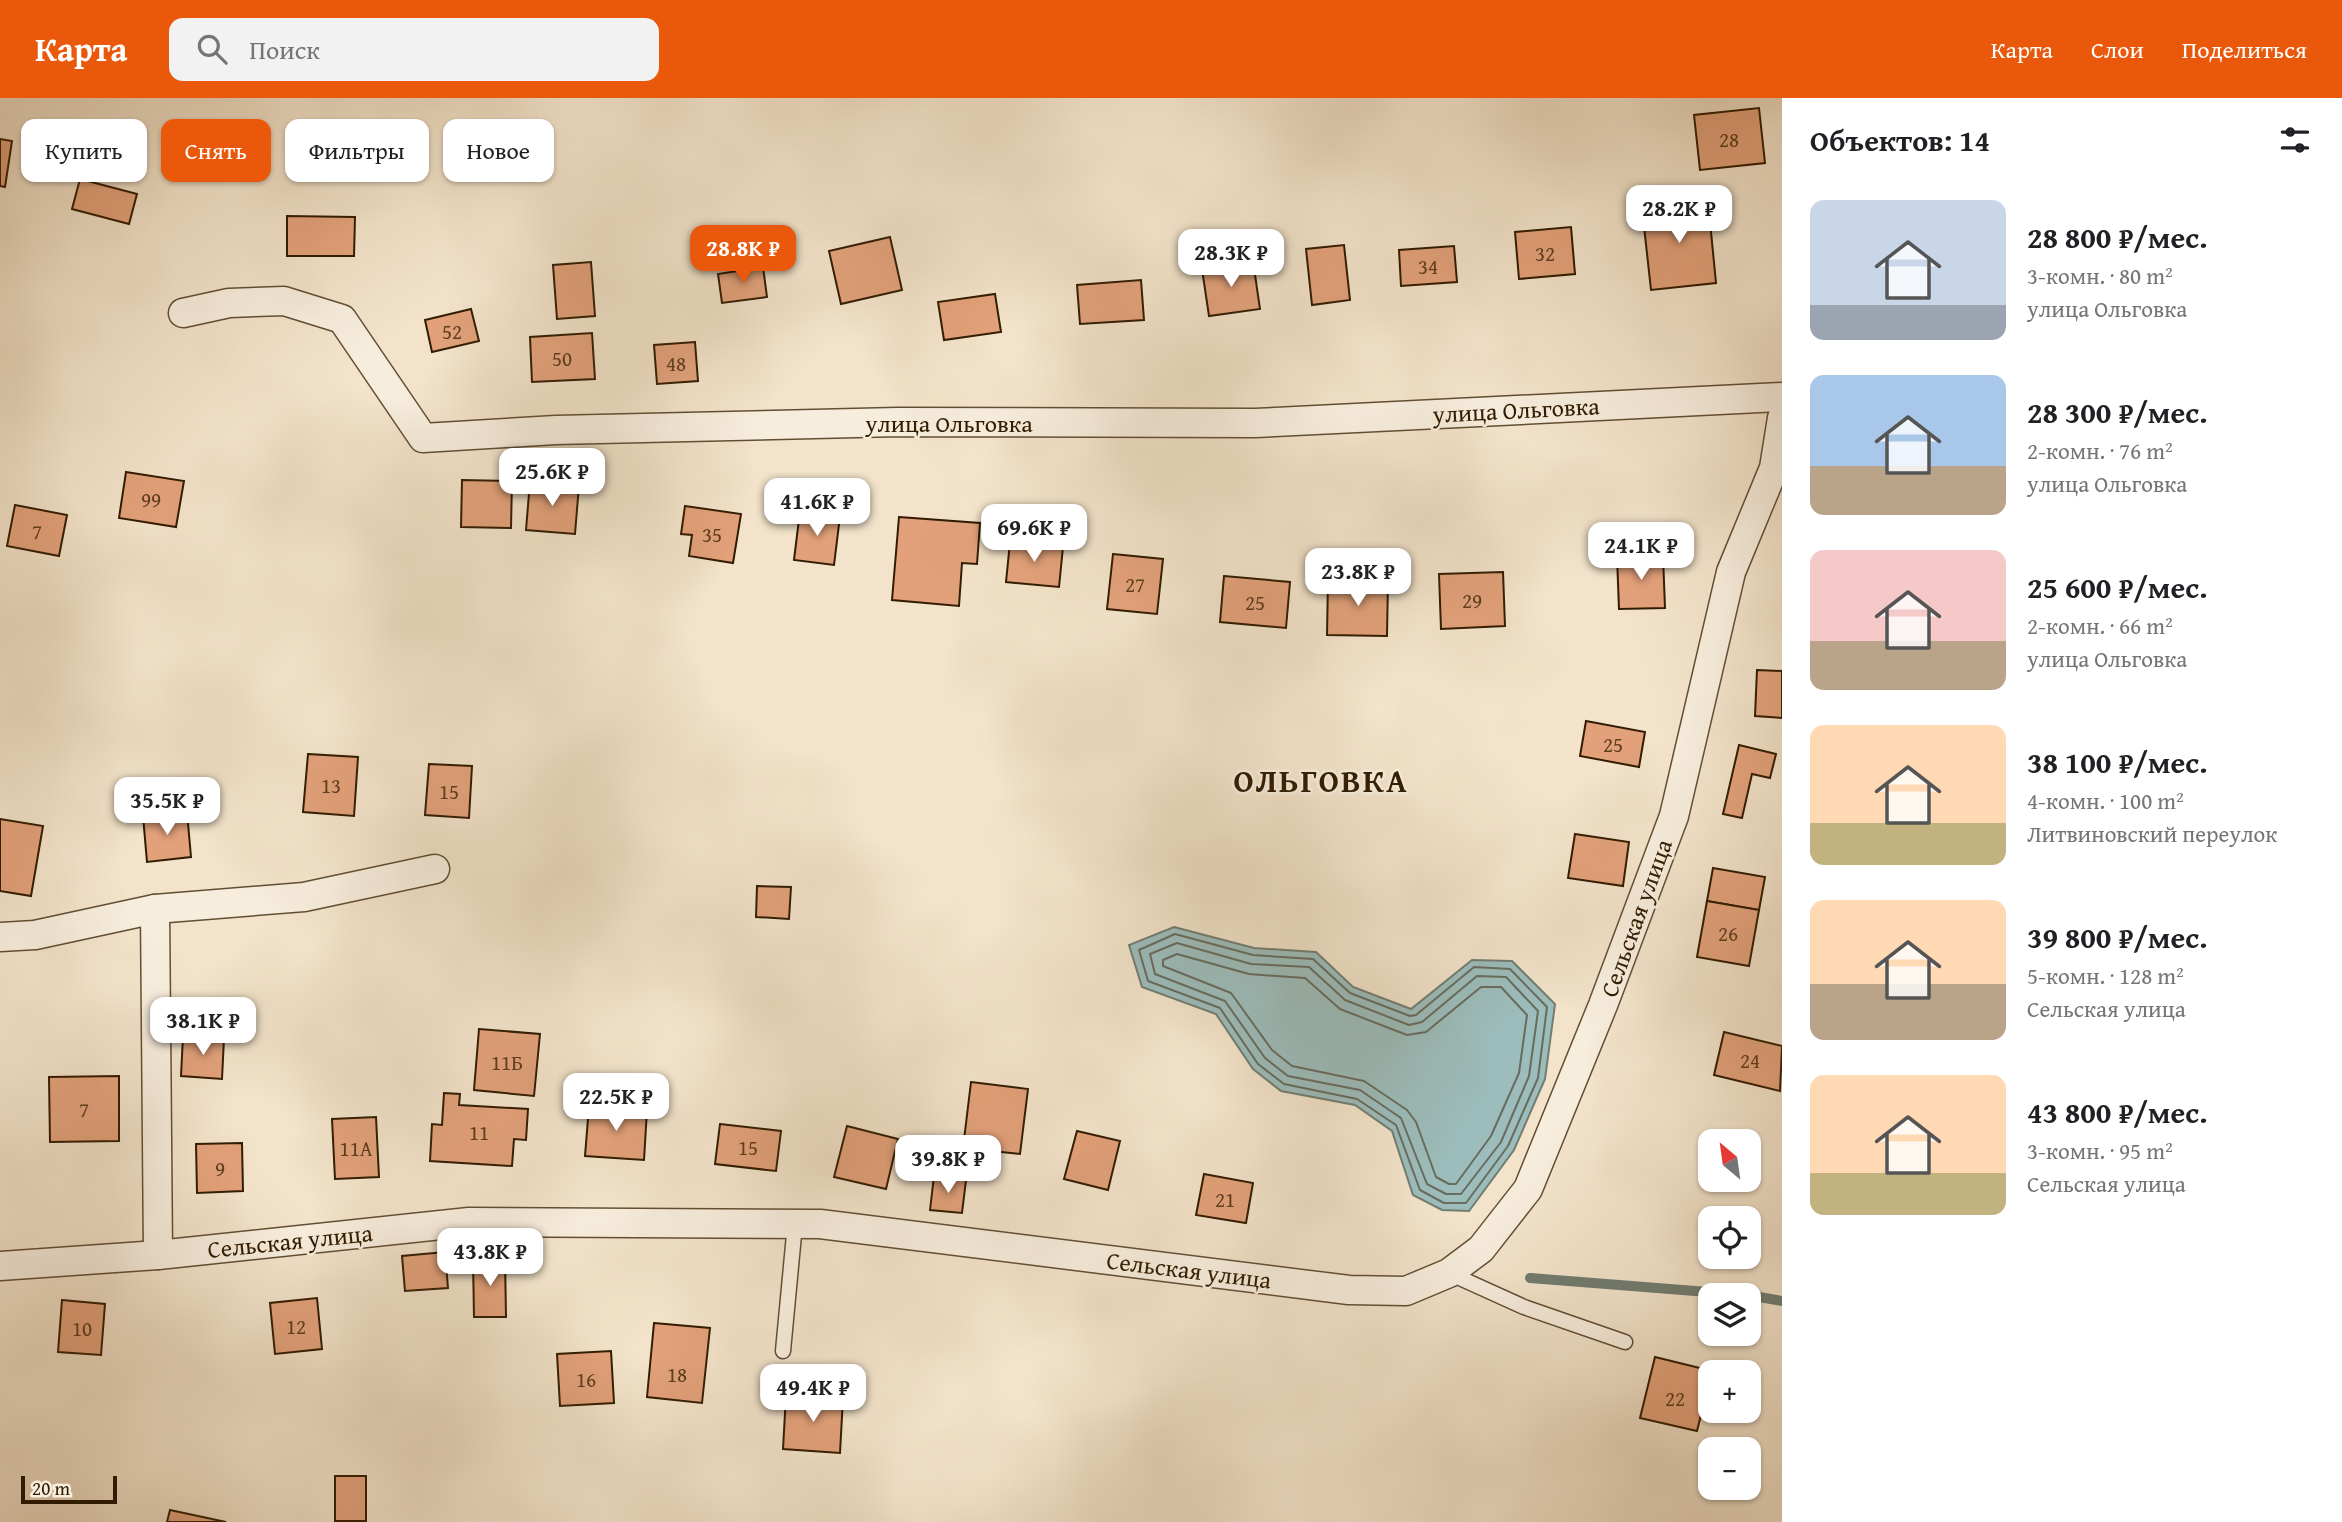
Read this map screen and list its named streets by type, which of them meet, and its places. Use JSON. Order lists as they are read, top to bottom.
{
  "streets": {
    "street": ["улица Ольговка", "Сельская улица"]
  },
  "districts": ["ОЛЬГОВКА"],
  "house_numbers": [
    "28",
    "32",
    "34",
    "52",
    "50",
    "48",
    "99",
    "7",
    "35",
    "27",
    "29",
    "25",
    "25",
    "13",
    "15",
    "26",
    "24",
    "11Б",
    "7",
    "11",
    "15",
    "11А",
    "9",
    "21",
    "12",
    "10",
    "18",
    "16",
    "22"
  ],
  "scale_bar": "20 m",
  "north": "top left",
  "page": {
    "header": "Карта",
    "search": "Поиск",
    "nav": ["Карта", "Слои", "Поделиться"],
    "heading": "Объектов: 14",
    "chip": [
      "Купить",
      "Снять",
      "Фильтры",
      "Новое"
    ],
    "list": [
      {
        "name": "28 800 ₽/мес.",
        "note": "3-комн. · 80 m² · улица Ольговка"
      },
      {
        "name": "28 300 ₽/мес.",
        "note": "2-комн. · 76 m² · улица Ольговка"
      },
      {
        "name": "25 600 ₽/мес.",
        "note": "2-комн. · 66 m² · улица Ольговка"
      },
      {
        "name": "38 100 ₽/мес.",
        "note": "4-комн. · 100 m² · Литвиновский переулок"
      },
      {
        "name": "39 800 ₽/мес.",
        "note": "5-комн. · 128 m² · Сельская улица"
      },
      {
        "name": "43 800 ₽/мес.",
        "note": "3-комн. · 95 m² · Сельская улица"
      }
    ],
    "price": [
      "28.2K ₽",
      "28.8K ₽",
      "28.3K ₽",
      "25.6K ₽",
      "41.6K ₽",
      "69.6K ₽",
      "24.1K ₽",
      "23.8K ₽",
      "35.5K ₽",
      "38.1K ₽",
      "22.5K ₽",
      "39.8K ₽",
      "43.8K ₽",
      "49.4K ₽"
    ],
    "map_buttons": ["+", "−"],
    "scale": "20 m"
  }
}
